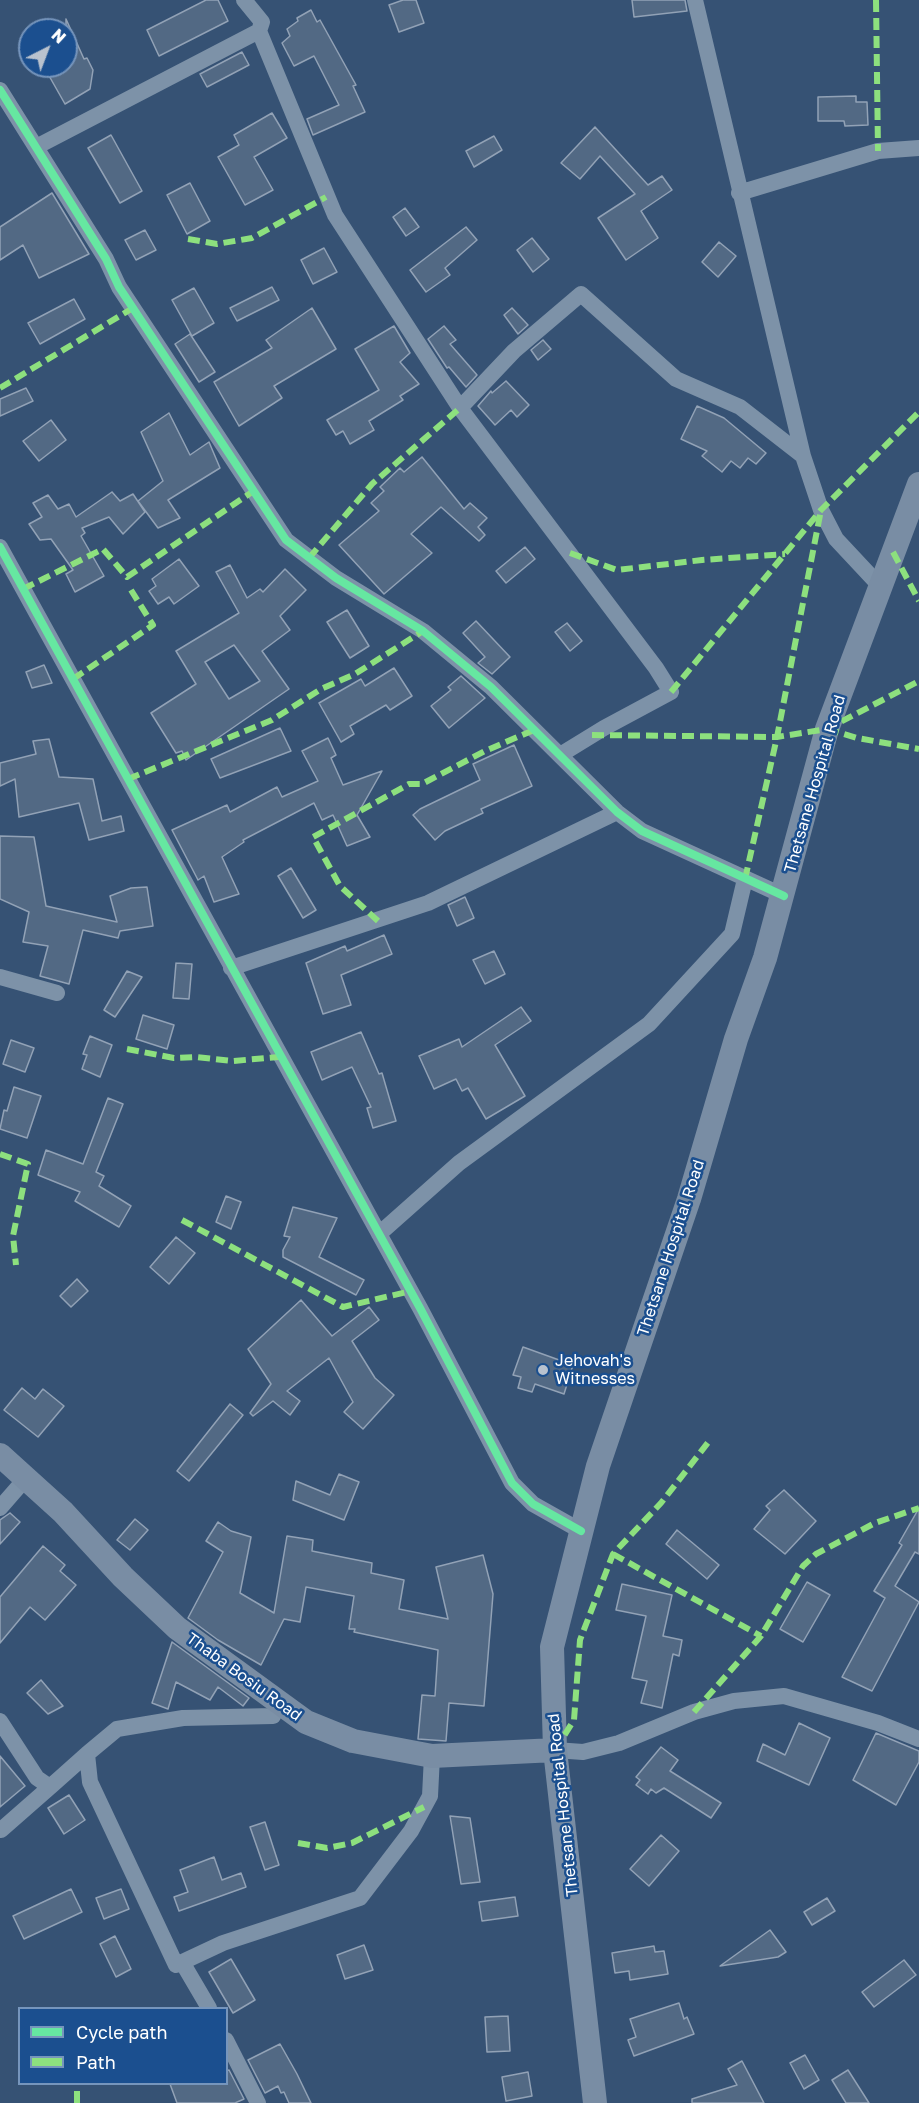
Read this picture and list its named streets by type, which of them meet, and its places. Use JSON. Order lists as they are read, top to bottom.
{
  "streets": {
    "main road": ["Thetsane Hospital Road", "Thaba Bosiu Road"]
  },
  "crossings": [
    ["Thetsane Hospital Road", "Thaba Bosiu Road"]
  ],
  "places": ["Jehovah's Witnesses"],
  "legend": ["Cycle path", "Path"],
  "north": "top right"
}
